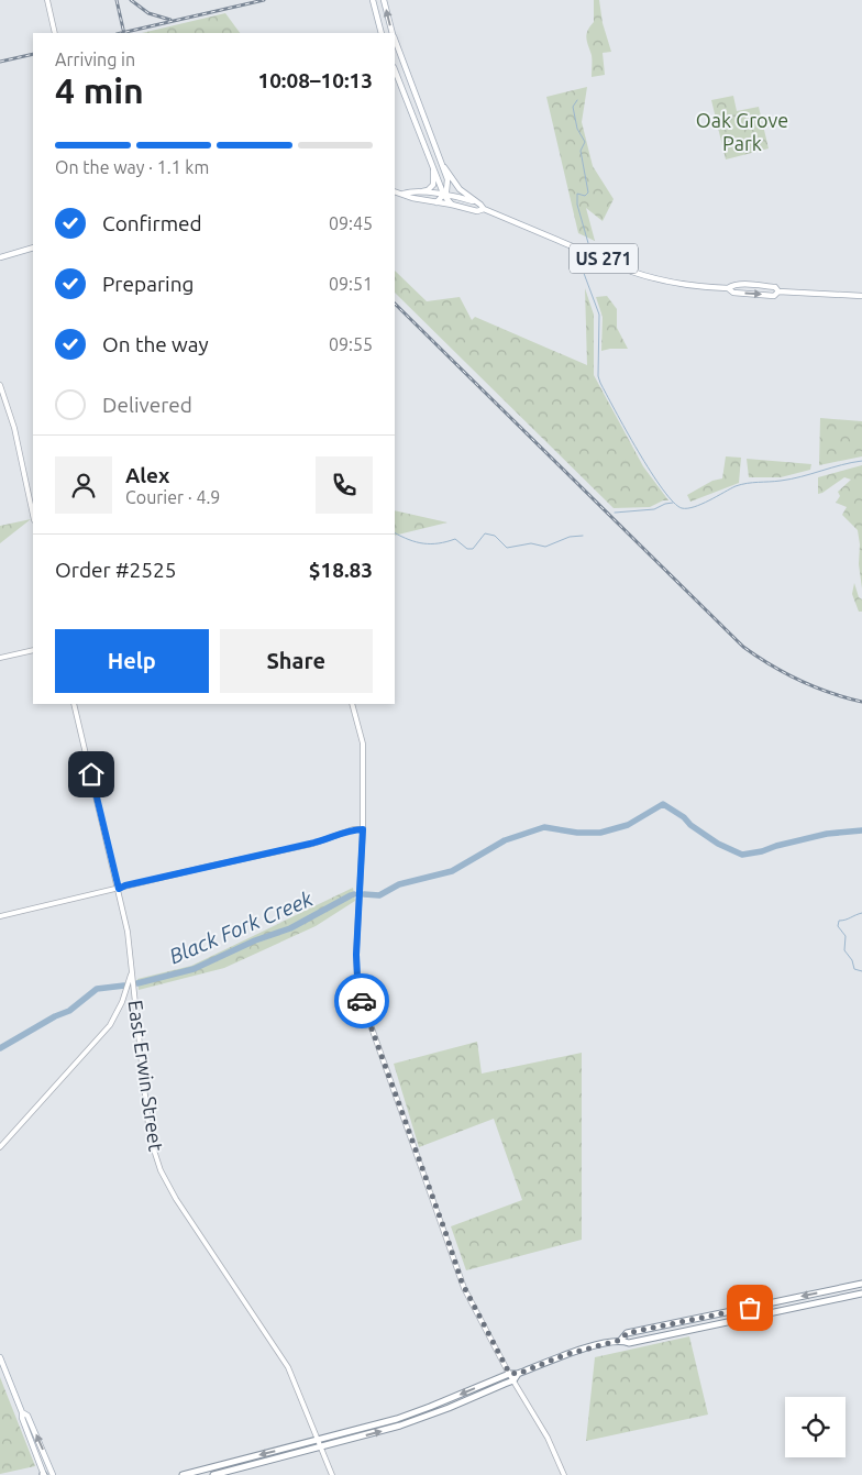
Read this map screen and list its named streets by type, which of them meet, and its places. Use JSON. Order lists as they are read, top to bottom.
{
  "streets": {
    "main road": ["US 271"],
    "street": ["East Erwin Street"]
  },
  "water": ["Black Fork Creek"],
  "parks": ["Oak Grove Park"],
  "page": {
    "heading": ["4 min", "Arriving in", "10:08–10:13"],
    "panel": [
      "Alex",
      "Courier · 4.9",
      "Order #2525",
      "$18.83"
    ],
    "bar": "On the way · 1.1 km",
    "list": [
      ["Confirmed", "09:45"],
      ["Preparing", "09:51"],
      ["On the way", "09:55"],
      "Delivered"
    ],
    "buttons": ["Help", "Share"]
  }
}
